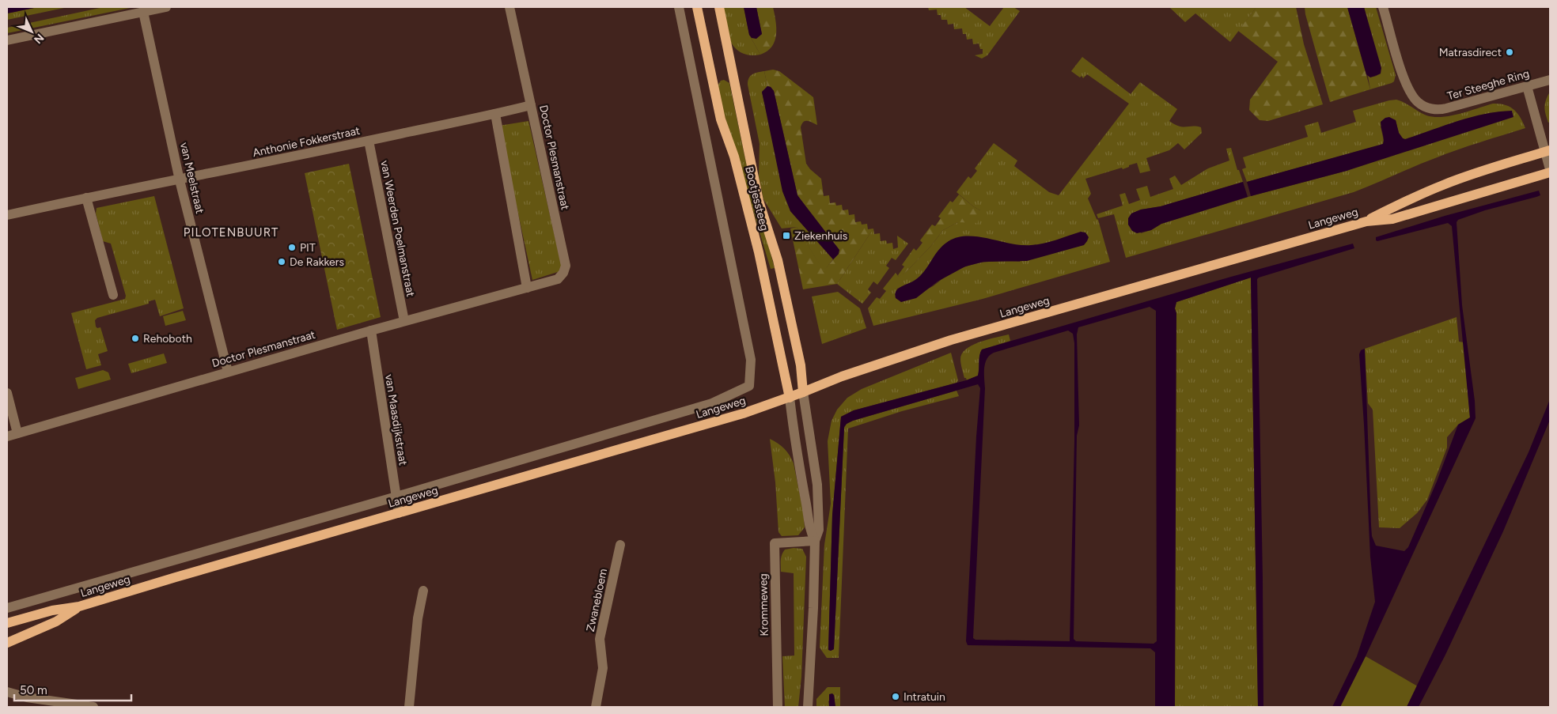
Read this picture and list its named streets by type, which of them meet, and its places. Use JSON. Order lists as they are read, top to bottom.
{
  "streets": {
    "main road": ["Bootjessteeg", "Langeweg"],
    "street": [
      "Ter Steeghe Ring",
      "Anthonie Fokkerstraat",
      "Doctor Plesmanstraat",
      "van Meelstraat",
      "van Weerden Poelmanstraat",
      "van Maasdijkstraat",
      "Zwanebloem",
      "Krommeweg"
    ]
  },
  "crossings": [
    ["Anthonie Fokkerstraat", "Doctor Plesmanstraat"],
    ["Anthonie Fokkerstraat", "van Meelstraat"],
    ["Anthonie Fokkerstraat", "van Weerden Poelmanstraat"],
    ["Doctor Plesmanstraat", "van Meelstraat"],
    ["Doctor Plesmanstraat", "van Weerden Poelmanstraat"],
    ["Doctor Plesmanstraat", "van Maasdijkstraat"],
    ["Bootjessteeg", "Langeweg"],
    ["Langeweg", "van Maasdijkstraat"]
  ],
  "districts": ["PILOTENBUURT"],
  "places": {
    "other": [
      "Matrasdirect",
      "PIT",
      "De Rakkers",
      "Rehoboth",
      "Intratuin"
    ],
    "transit": ["Ziekenhuis"]
  },
  "scale_bar": "50 m",
  "north": "bottom right"
}
